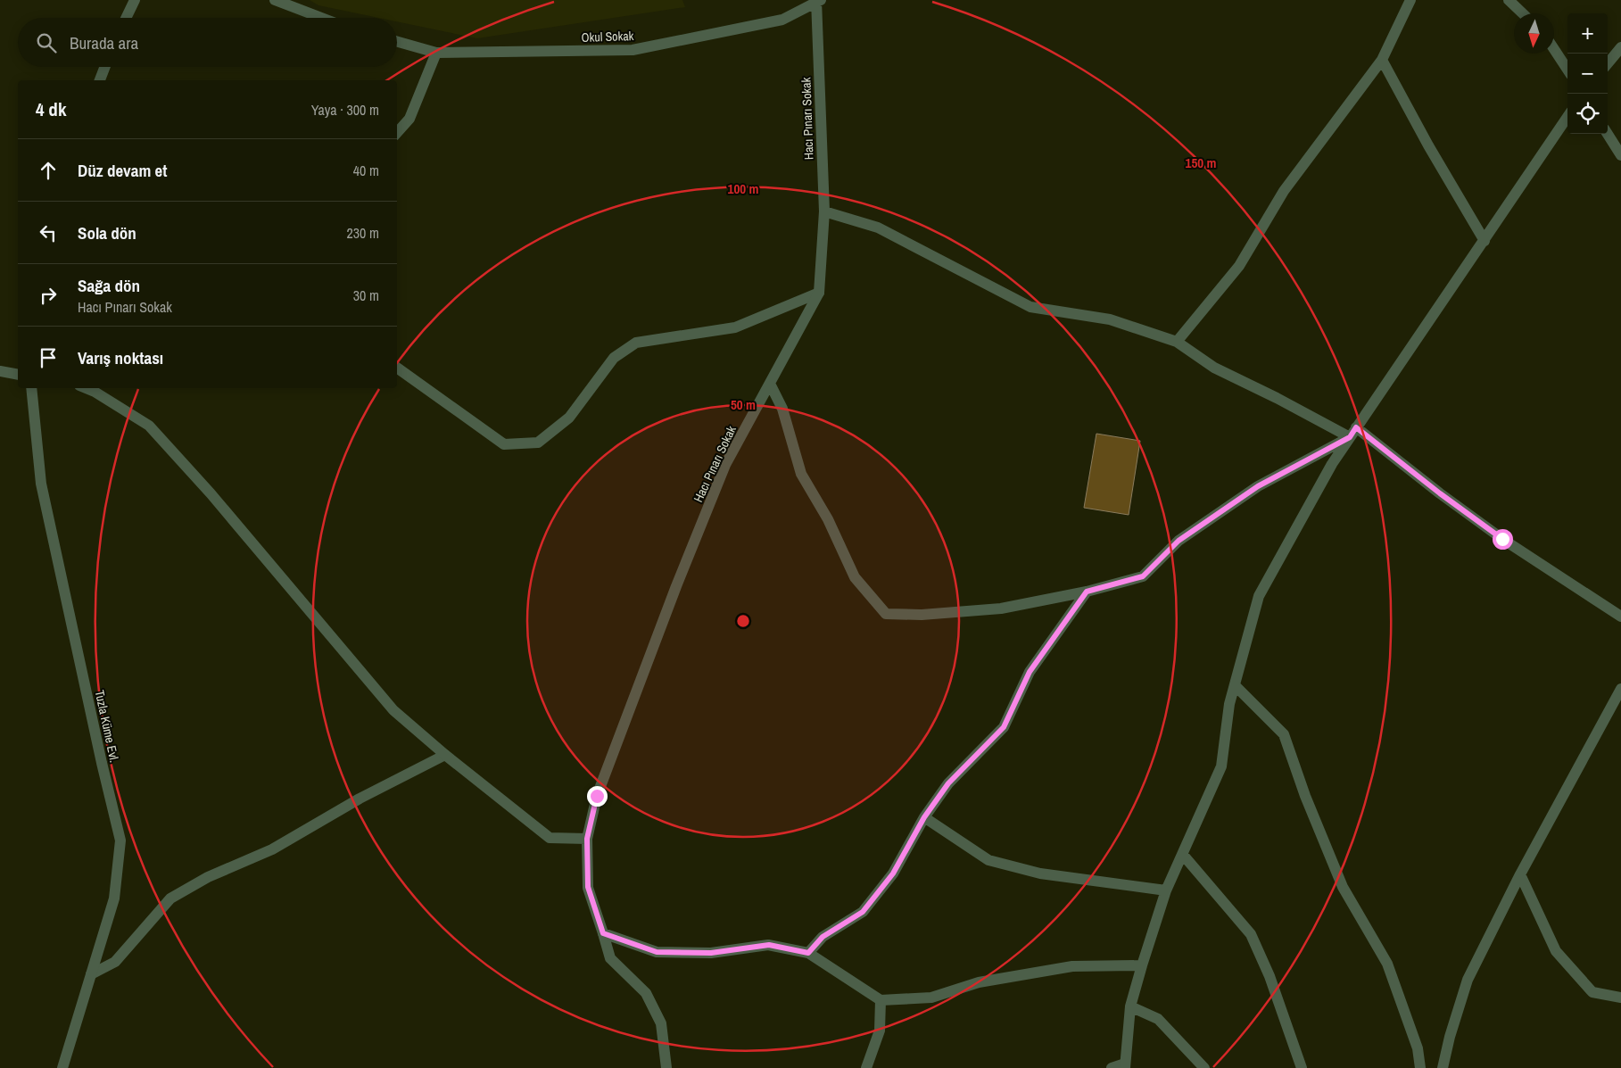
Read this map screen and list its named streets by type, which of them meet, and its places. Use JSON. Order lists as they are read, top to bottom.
{
  "streets": {
    "street": ["Okul Sokak", "Hacı Pınarı Sokak", "Tuzla Küme Evl."]
  },
  "crossings": [
    ["Okul Sokak", "Hacı Pınarı Sokak"]
  ],
  "north": "bottom",
  "page": {
    "map_buttons": ["+", "−"],
    "search": "Burada ara",
    "heading": ["4 dk", "Yaya · 300 m"],
    "list": [
      ["Düz devam et", "40 m"],
      ["Sola dön", "230 m"],
      ["Sağa dön", "Hacı Pınarı Sokak", "30 m"],
      "Varış noktası"
    ]
  },
  "rings": ["150 m", "100 m", "50 m"]
}
